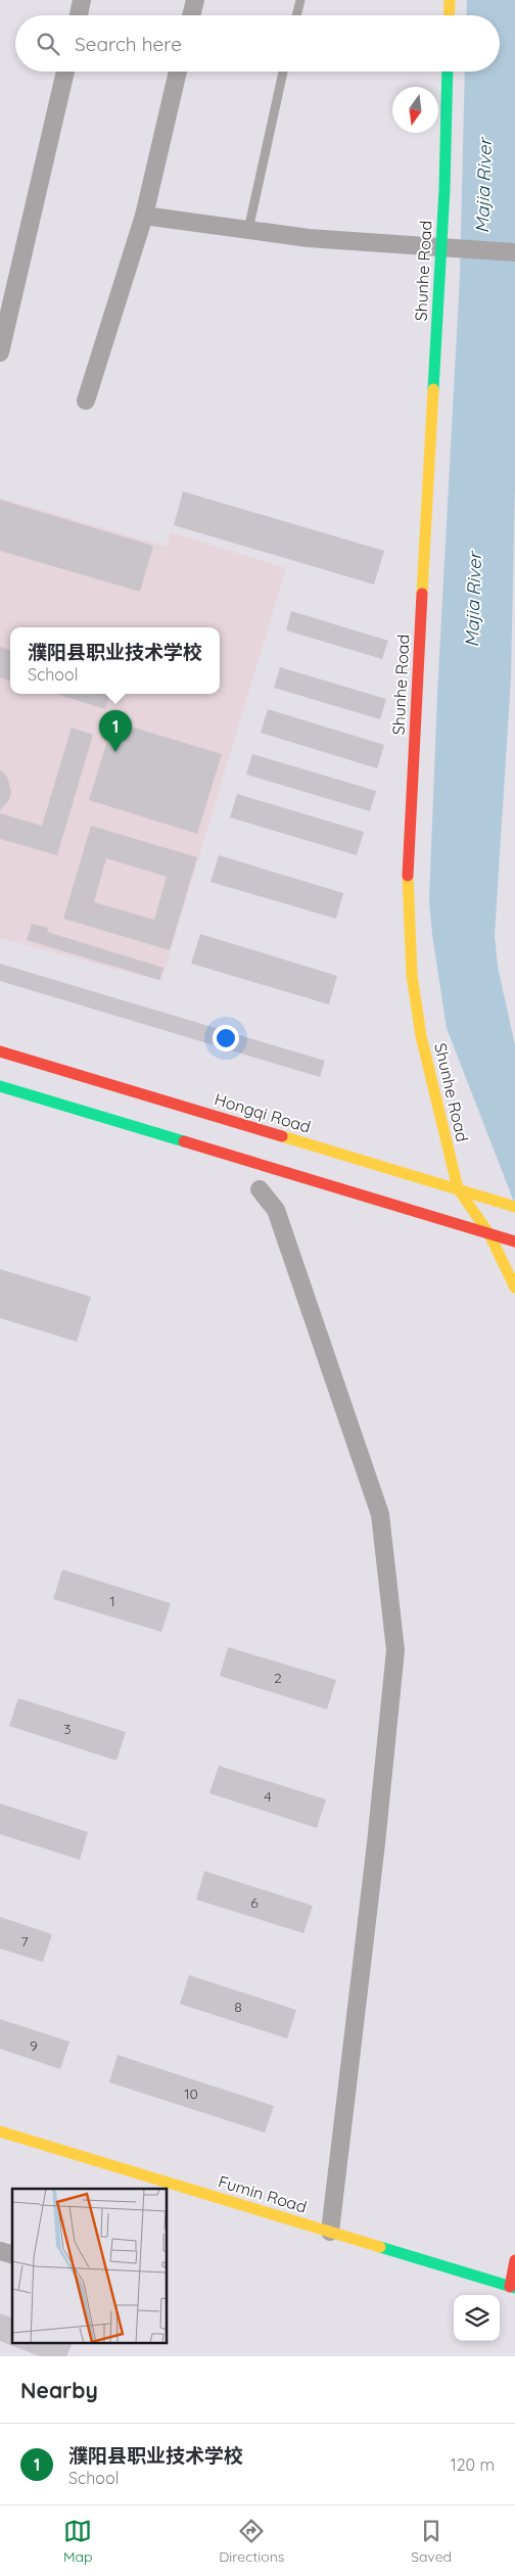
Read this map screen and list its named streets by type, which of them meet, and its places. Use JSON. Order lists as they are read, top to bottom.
{
  "streets": {
    "street": ["Shunhe Road", "Hongqi Road", "Fumin Road"]
  },
  "crossings": [
    ["Shunhe Road", "Hongqi Road"]
  ],
  "water": ["Majia River"],
  "house_numbers": [
    "1",
    "2",
    "3",
    "4",
    "6",
    "7",
    "8",
    "9",
    "10"
  ],
  "north": "bottom",
  "page": {
    "search": "Search here",
    "popup": ["濮阳县职业技术学校", "School"],
    "pins": "1",
    "heading": "Nearby",
    "list": [
      {
        "mark": "1",
        "name": "濮阳县职业技术学校",
        "note": "School",
        "value": "120 m"
      }
    ],
    "nav": ["Map", "Directions", "Saved"]
  }
}
